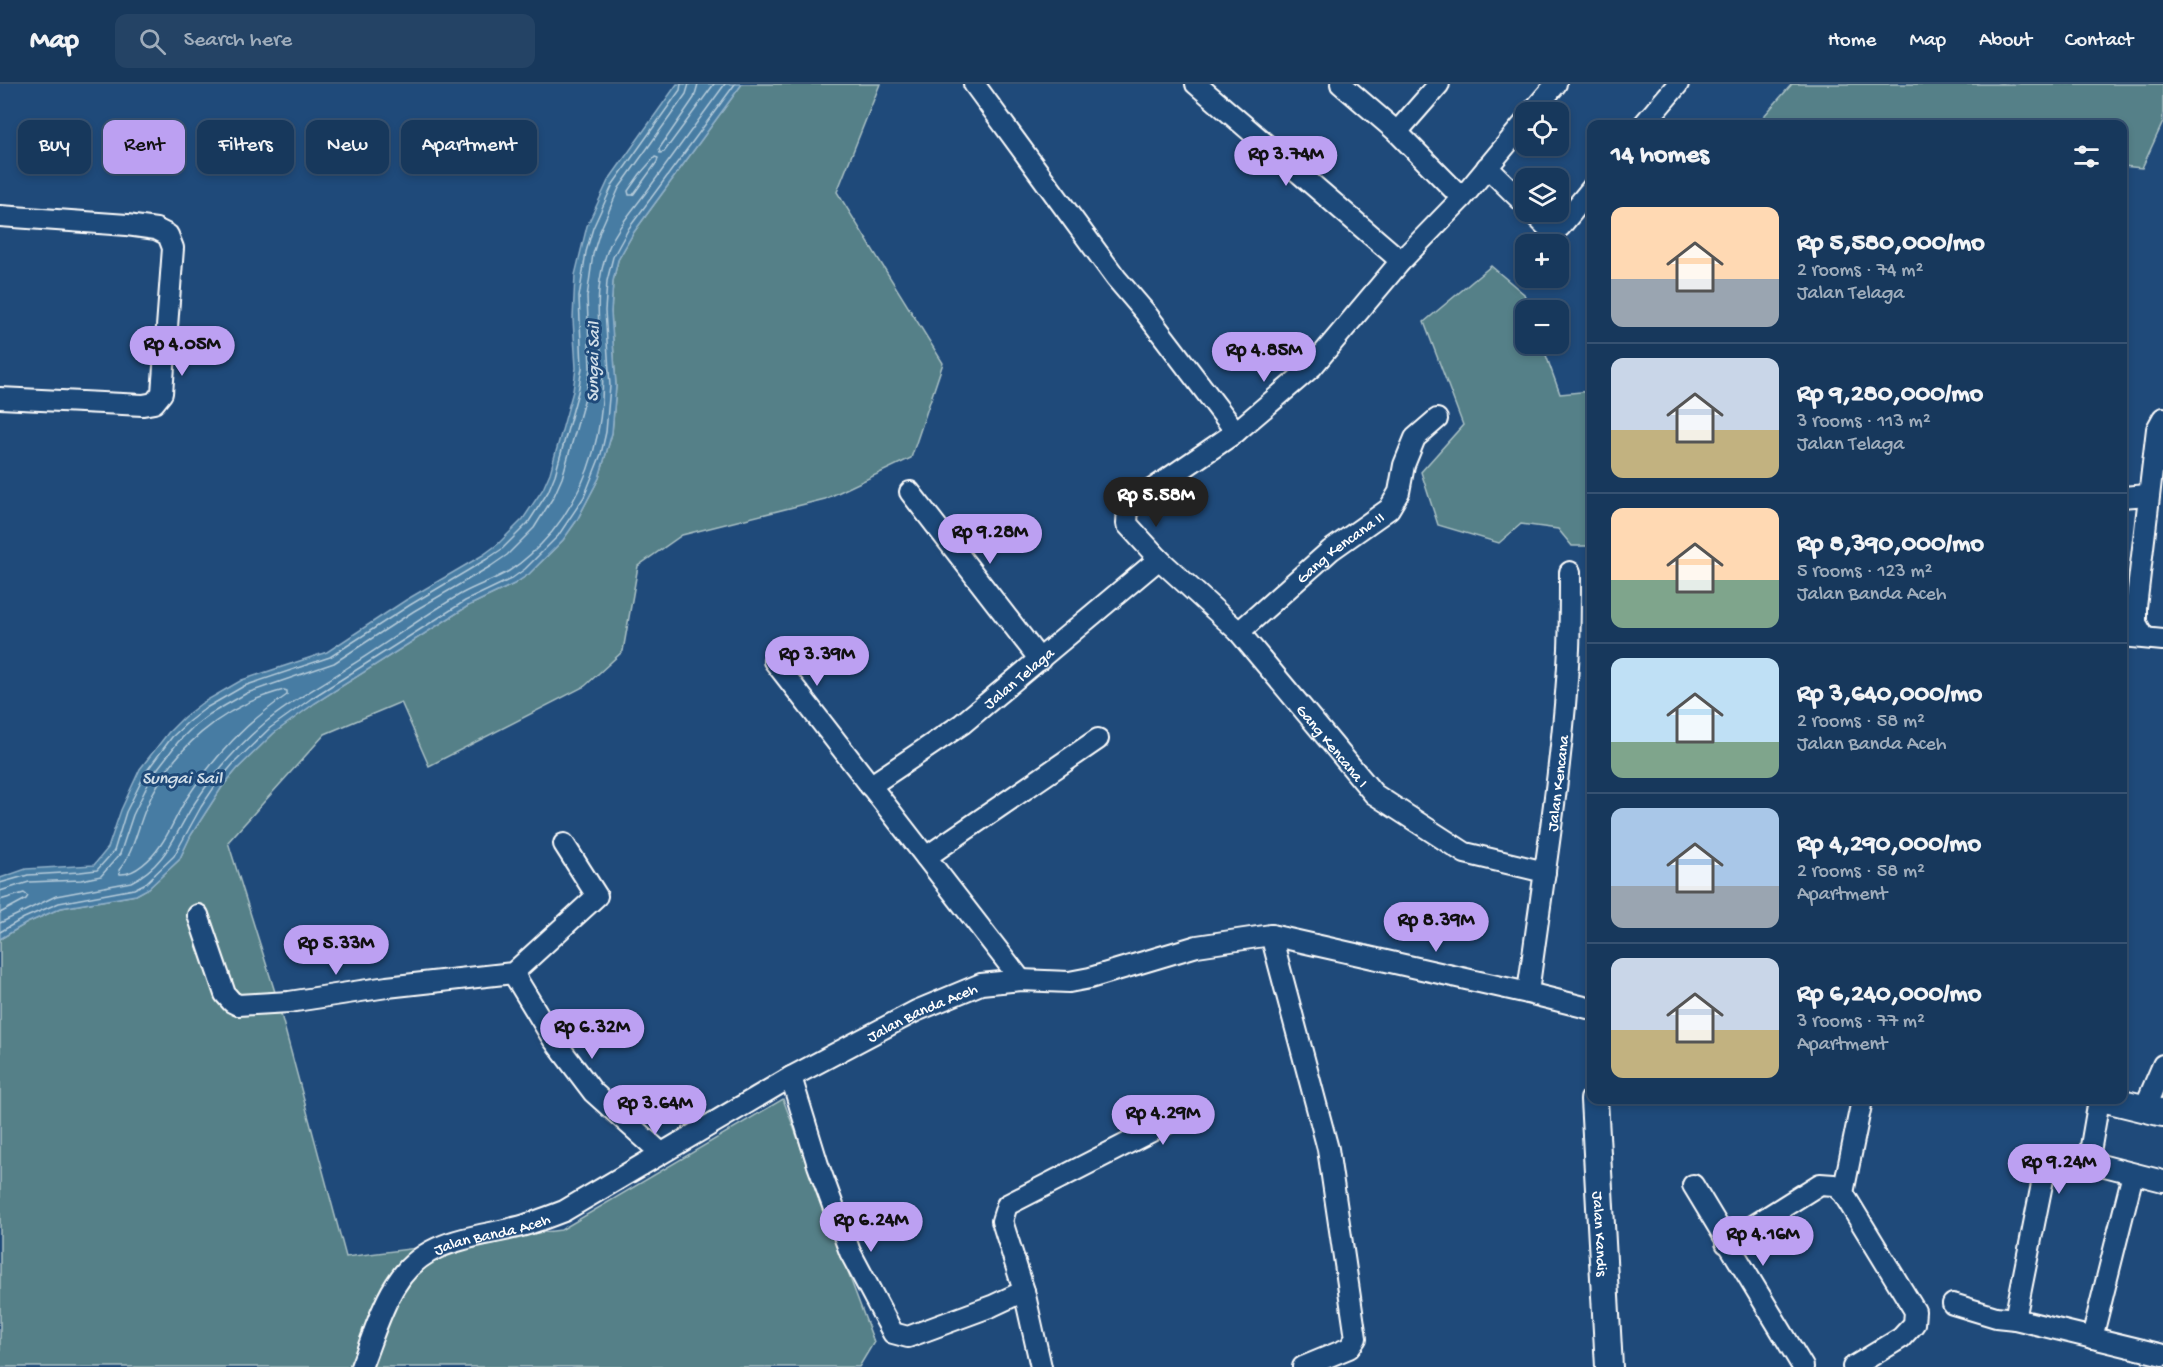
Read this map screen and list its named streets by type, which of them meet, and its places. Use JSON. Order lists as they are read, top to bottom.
{
  "streets": {
    "street": [
      "Gang Kencana II",
      "Jalan Telaga",
      "Gang Kencana I",
      "Jalan Kencana",
      "Jalan Banda Aceh",
      "Jalan Kandis"
    ]
  },
  "crossings": [
    ["Gang Kencana II", "Gang Kencana I"],
    ["Jalan Telaga", "Gang Kencana I"],
    ["Gang Kencana I", "Jalan Kencana"],
    ["Jalan Kencana", "Jalan Banda Aceh"]
  ],
  "water": ["Sungai Sail"],
  "page": {
    "header": "Map",
    "search": "Search here",
    "nav": [
      "Home",
      "Map",
      "About",
      "Contact"
    ],
    "map_buttons": ["+", "−"],
    "chip": [
      "Buy",
      "Rent",
      "Filters",
      "New",
      "Apartment"
    ],
    "heading": "14 homes",
    "price": [
      "Rp 3.74M",
      "Rp 4.05M",
      "Rp 4.85M",
      "Rp 5.58M",
      "Rp 9.28M",
      "Rp 3.39M",
      "Rp 8.39M",
      "Rp 5.33M",
      "Rp 6.32M",
      "Rp 3.64M",
      "Rp 4.29M",
      "Rp 9.24M",
      "Rp 6.24M",
      "Rp 4.16M"
    ],
    "list": [
      {
        "name": "Rp 5,580,000/mo",
        "note": "2 rooms · 74 m² · Jalan Telaga"
      },
      {
        "name": "Rp 9,280,000/mo",
        "note": "3 rooms · 113 m² · Jalan Telaga"
      },
      {
        "name": "Rp 8,390,000/mo",
        "note": "5 rooms · 123 m² · Jalan Banda Aceh"
      },
      {
        "name": "Rp 3,640,000/mo",
        "note": "2 rooms · 58 m² · Jalan Banda Aceh"
      },
      {
        "name": "Rp 4,290,000/mo",
        "note": "2 rooms · 58 m² · Apartment"
      },
      {
        "name": "Rp 6,240,000/mo",
        "note": "3 rooms · 77 m² · Apartment"
      }
    ]
  }
}
